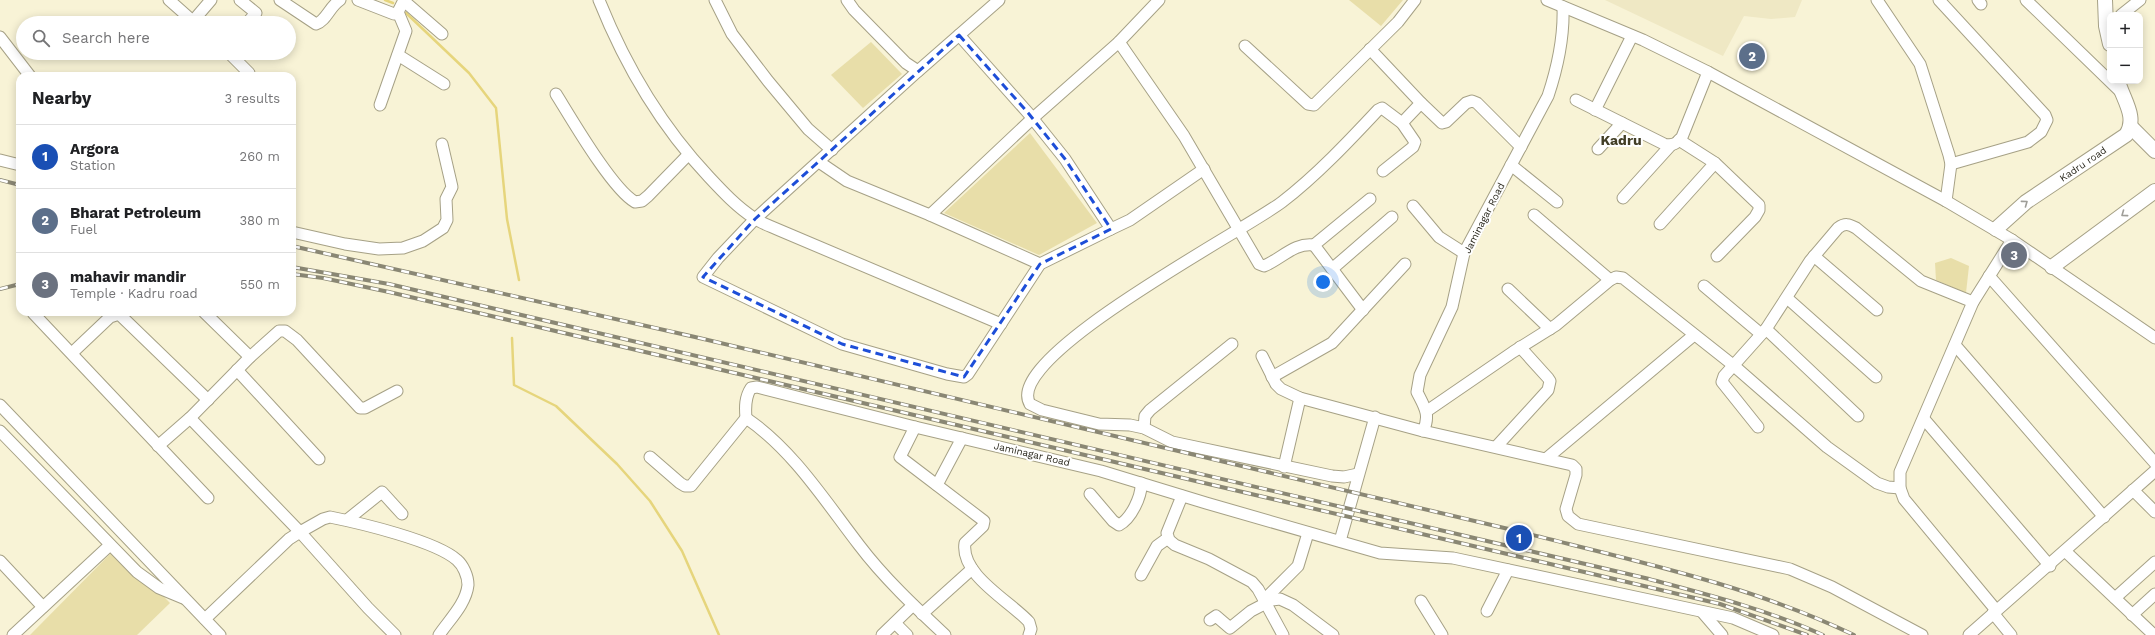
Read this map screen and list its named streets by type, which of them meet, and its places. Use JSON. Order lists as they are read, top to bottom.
{
  "streets": {
    "main road": ["Kadru road"],
    "street": ["Jaminagar Road"]
  },
  "districts": ["Kadru"],
  "page": {
    "map_buttons": ["+", "−"],
    "search": "Search here",
    "pins": ["2", "3", "1"],
    "heading": ["Nearby", "3 results"],
    "list": [
      {
        "mark": "1",
        "name": "Argora",
        "note": "Station",
        "value": "260 m"
      },
      {
        "mark": "2",
        "name": "Bharat Petroleum",
        "note": "Fuel",
        "value": "380 m"
      },
      {
        "mark": "3",
        "name": "mahavir mandir",
        "note": "Temple · Kadru road",
        "value": "550 m"
      }
    ]
  }
}
